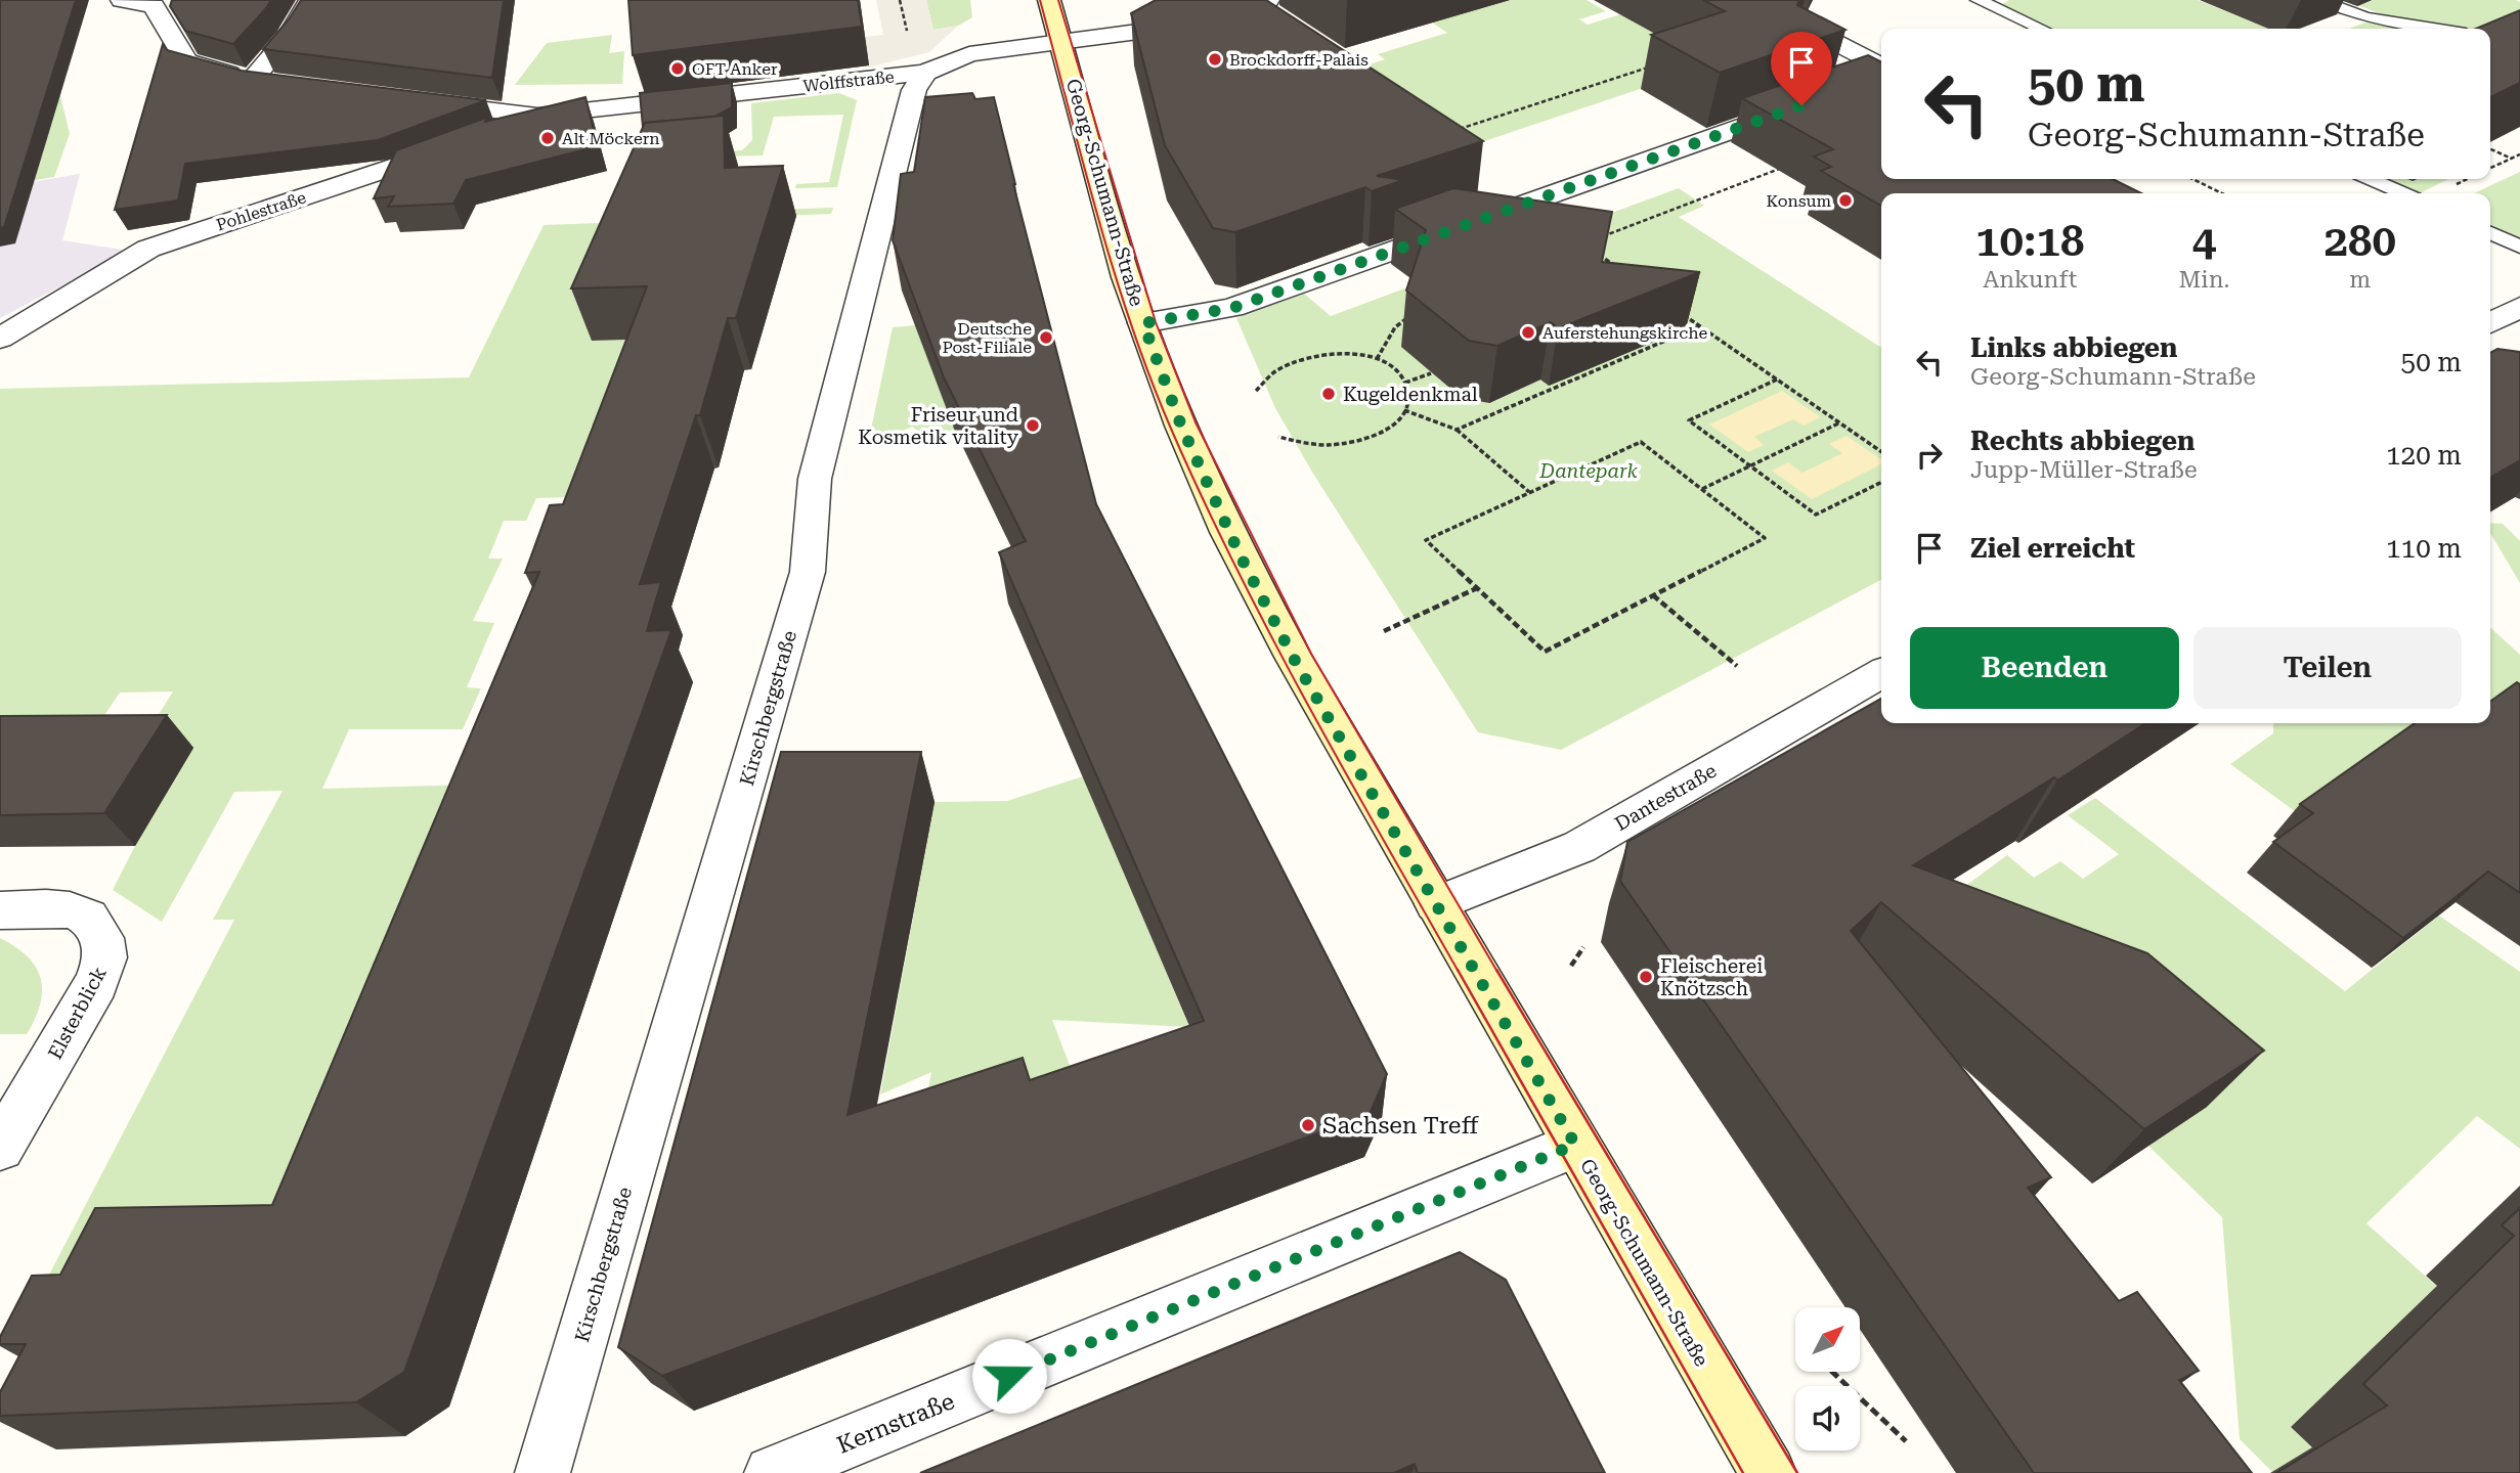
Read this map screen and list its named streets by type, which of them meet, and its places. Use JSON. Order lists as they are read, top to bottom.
{
  "streets": {
    "main road": ["Georg-Schumann-Straße"],
    "street": [
      "Wolffstraße",
      "Pohlestraße",
      "Kirschbergstraße",
      "Dantestraße",
      "Elsterblick",
      "Kernstraße"
    ]
  },
  "crossings": [
    ["Wolffstraße", "Kirschbergstraße"],
    ["Georg-Schumann-Straße", "Dantestraße"],
    ["Georg-Schumann-Straße", "Kernstraße"]
  ],
  "parks": ["Dantepark"],
  "places": [
    "Brockdorff-Palais",
    "OFT Anker",
    "Alt Möckern",
    "Konsum",
    "Auferstehungskirche",
    "Deutsche Post-Filiale",
    "Kugeldenkmal",
    "Friseur und Kosmetik vitality",
    "Fleischerei Knötzsch",
    "Sachsen Treff"
  ],
  "north": "top right",
  "page": {
    "turn": ["50 m", "Georg-Schumann-Straße"],
    "eta": [
      "10:18",
      "Ankunft",
      "4",
      "Min.",
      "280",
      "m"
    ],
    "list": [
      {
        "name": "Links abbiegen",
        "note": "Georg-Schumann-Straße",
        "value": "50 m"
      },
      {
        "name": "Rechts abbiegen",
        "note": "Jupp-Müller-Straße",
        "value": "120 m"
      },
      {
        "name": "Ziel erreicht",
        "value": "110 m"
      }
    ],
    "buttons": ["Beenden", "Teilen"]
  }
}
